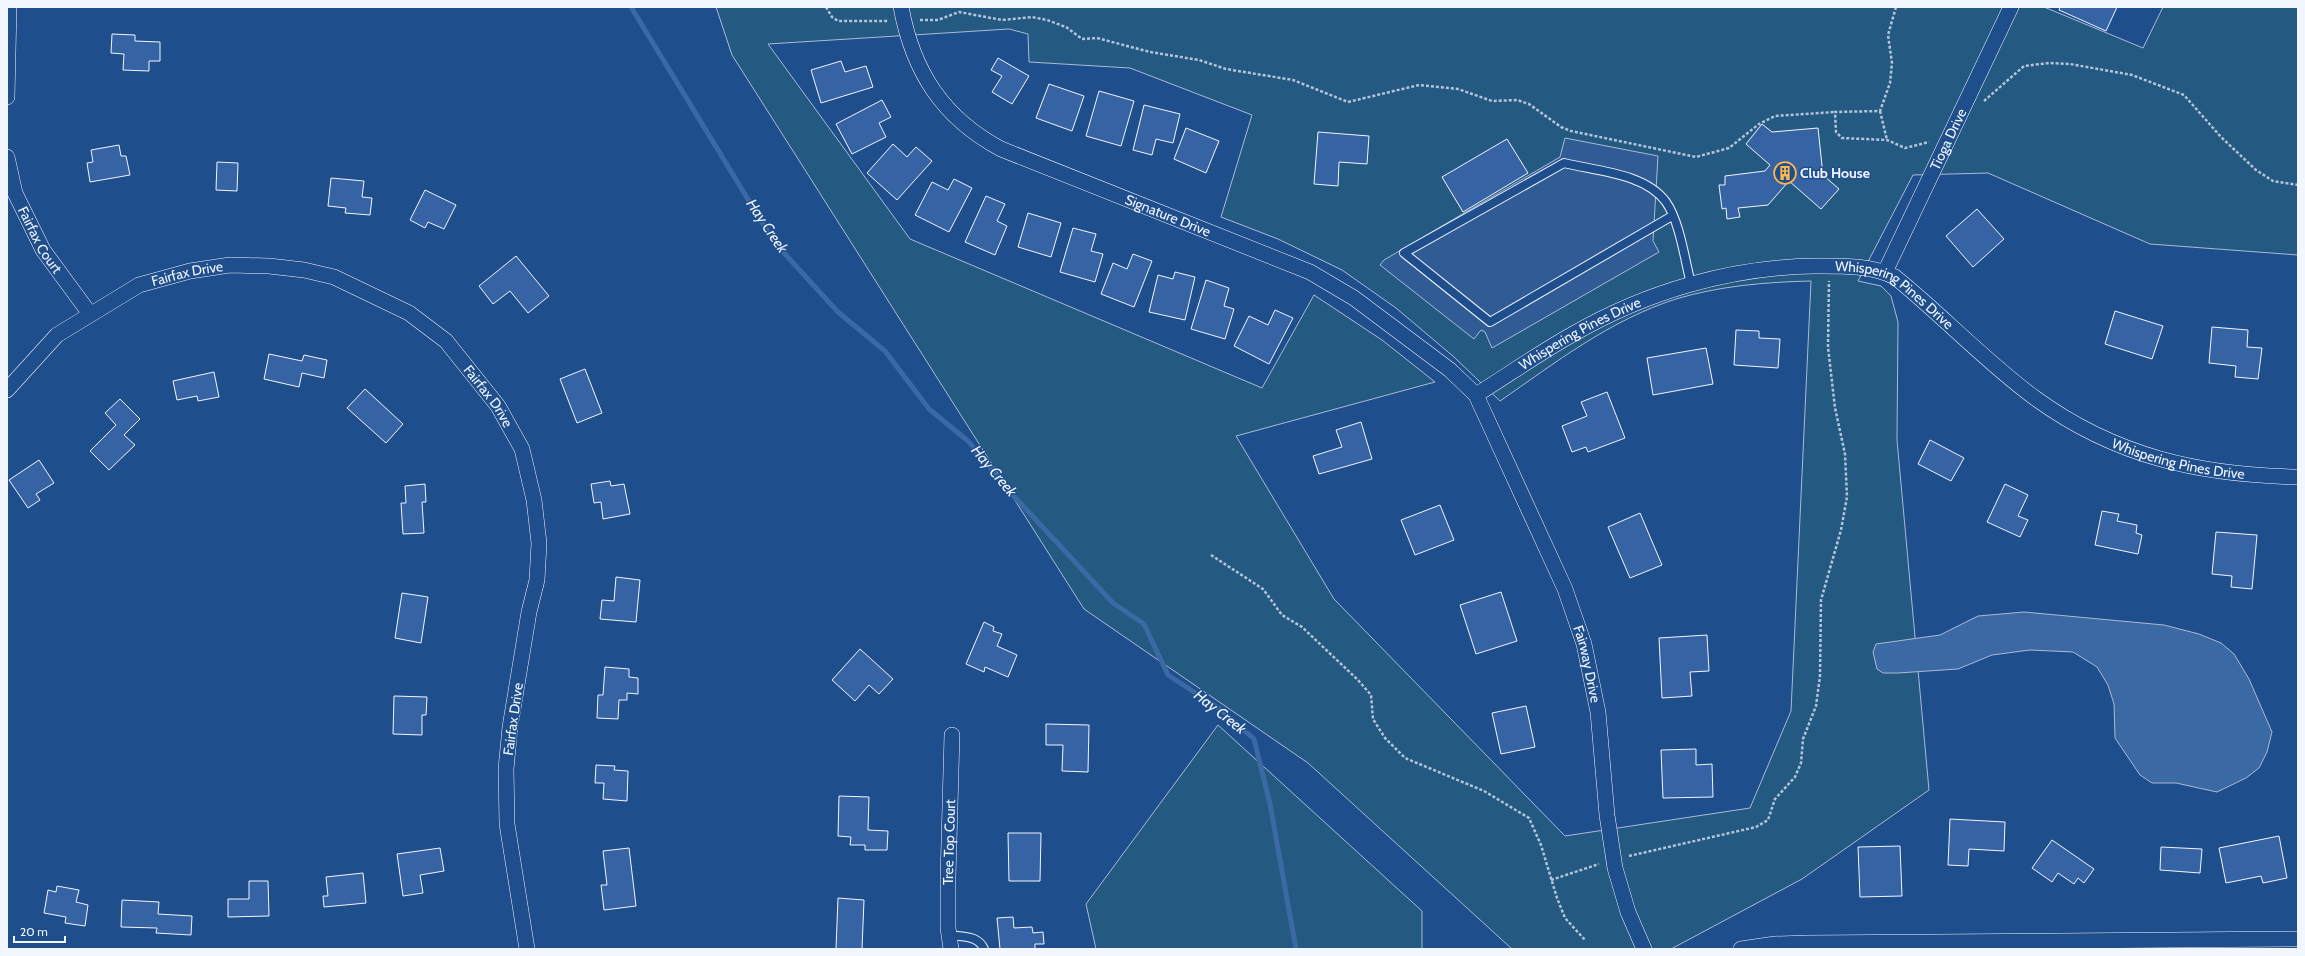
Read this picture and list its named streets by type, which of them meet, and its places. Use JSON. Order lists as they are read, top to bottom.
{
  "streets": {
    "street": [
      "Tioga Drive",
      "Signature Drive",
      "Fairfax Court",
      "Fairfax Drive",
      "Whispering Pines Drive",
      "Fairway Drive",
      "Tree Top Court"
    ]
  },
  "crossings": [
    ["Tioga Drive", "Whispering Pines Drive"],
    ["Signature Drive", "Whispering Pines Drive"],
    ["Signature Drive", "Fairway Drive"],
    ["Fairfax Court", "Fairfax Drive"],
    ["Whispering Pines Drive", "Fairway Drive"]
  ],
  "water": ["Hay Creek"],
  "places": {
    "building": ["Club House"]
  },
  "scale_bar": "20 m"
}
